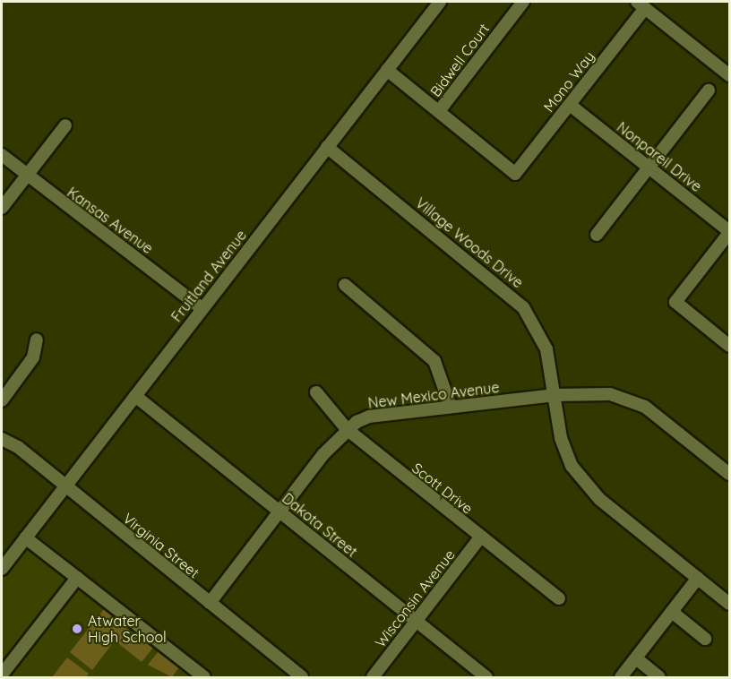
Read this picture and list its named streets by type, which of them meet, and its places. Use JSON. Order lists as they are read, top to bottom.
{
  "streets": {
    "street": [
      "Bidwell Court",
      "Mono Way",
      "Nonpareil Drive",
      "Kansas Avenue",
      "Village Woods Drive",
      "Fruitland Avenue",
      "New Mexico Avenue",
      "Scott Drive",
      "Dakota Street",
      "Virginia Street",
      "Wisconsin Avenue"
    ]
  },
  "crossings": [
    ["Bidwell Court", "Mono Way"],
    ["Mono Way", "Nonpareil Drive"],
    ["Kansas Avenue", "Fruitland Avenue"],
    ["Village Woods Drive", "Fruitland Avenue"],
    ["Village Woods Drive", "New Mexico Avenue"],
    ["Fruitland Avenue", "Dakota Street"],
    ["Fruitland Avenue", "Virginia Street"],
    ["New Mexico Avenue", "Scott Drive"],
    ["New Mexico Avenue", "Dakota Street"],
    ["New Mexico Avenue", "Virginia Street"],
    ["Scott Drive", "Wisconsin Avenue"],
    ["Dakota Street", "Wisconsin Avenue"]
  ],
  "places": ["Atwater High School"]
}
